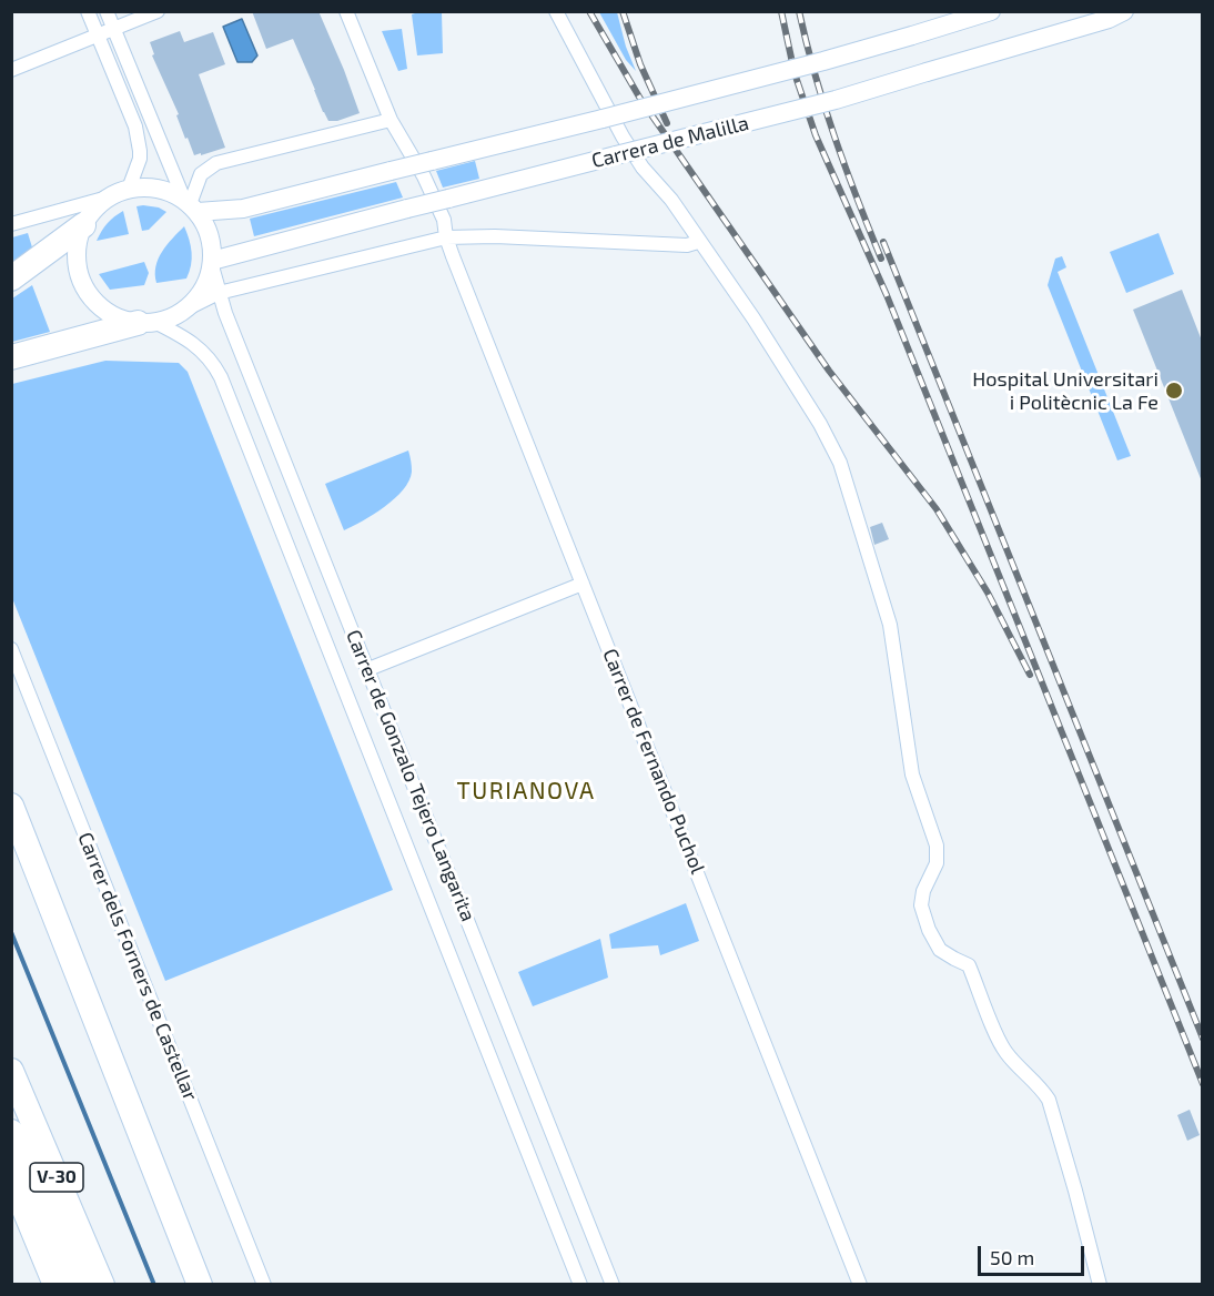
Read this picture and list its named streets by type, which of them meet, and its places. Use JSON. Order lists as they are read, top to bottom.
{
  "streets": {
    "highway": ["V-30"],
    "street": [
      "Carrera de Malilla",
      "Carrer de Fernando Puchol",
      "Carrer de Gonzalo Tejero Langarita",
      "Carrer dels Forners de Castellar"
    ]
  },
  "crossings": [
    ["Carrera de Malilla", "Carrer de Gonzalo Tejero Langarita"]
  ],
  "districts": ["TURIANOVA"],
  "places": ["Hospital Universitari i Politècnic La Fe"],
  "scale_bar": "50 m"
}
